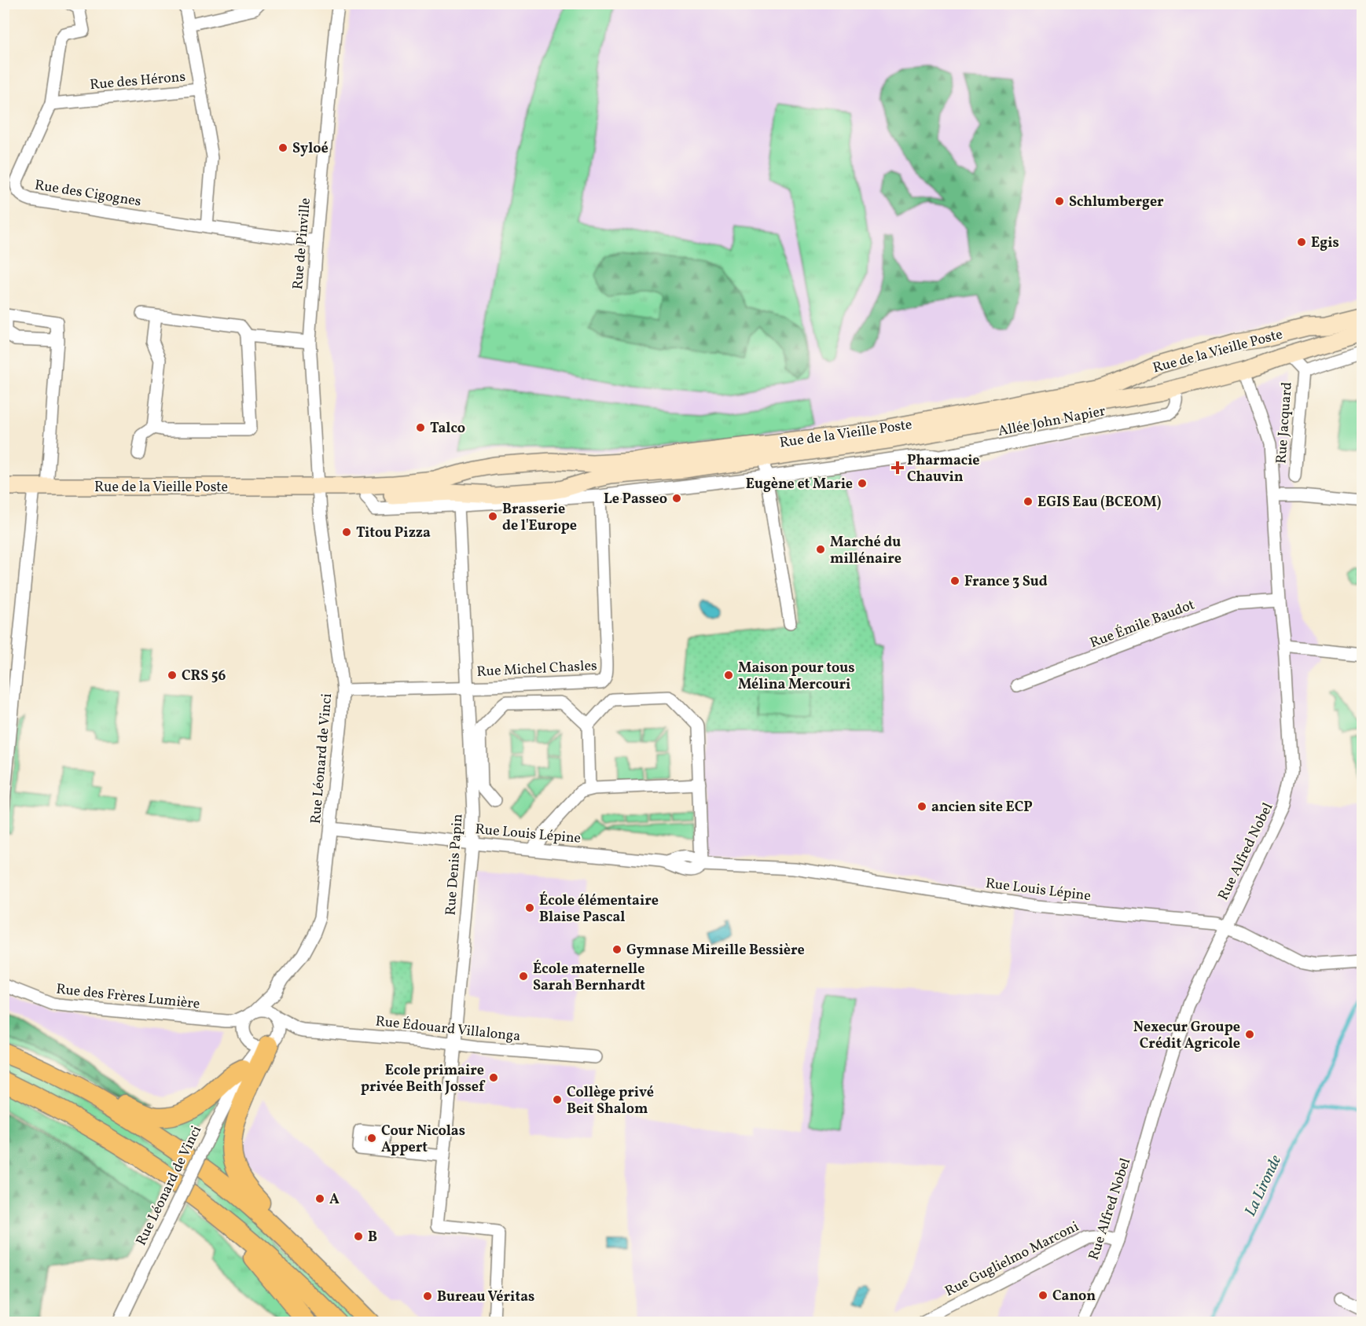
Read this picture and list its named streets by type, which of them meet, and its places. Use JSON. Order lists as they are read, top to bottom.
{
  "streets": {
    "main road": ["Rue de la Vieille Poste"],
    "street": [
      "Rue des Hérons",
      "Rue des Cigognes",
      "Rue de Pinville",
      "Allée John Napier",
      "Rue Jacquard",
      "Rue Émile Baudot",
      "Rue Michel Chasles",
      "Rue Léonard de Vinci",
      "Rue Louis Lépine",
      "Rue Alfred Nobel",
      "Rue Denis Papin",
      "Rue des Frères Lumière",
      "Rue Édouard Villalonga",
      "Rue Guglielmo Marconi"
    ]
  },
  "crossings": [
    ["Rue des Hérons", "Rue des Cigognes"],
    ["Rue des Cigognes", "Rue de Pinville"],
    ["Rue de Pinville", "Rue de la Vieille Poste"],
    ["Rue de Pinville", "Rue Léonard de Vinci"],
    ["Rue de la Vieille Poste", "Allée John Napier"],
    ["Rue de la Vieille Poste", "Rue Jacquard"],
    ["Rue de la Vieille Poste", "Rue Michel Chasles"],
    ["Rue de la Vieille Poste", "Rue Léonard de Vinci"],
    ["Rue de la Vieille Poste", "Rue Alfred Nobel"],
    ["Rue de la Vieille Poste", "Rue Denis Papin"],
    ["Rue Émile Baudot", "Rue Alfred Nobel"],
    ["Rue Michel Chasles", "Rue Léonard de Vinci"],
    ["Rue Michel Chasles", "Rue Denis Papin"],
    ["Rue Léonard de Vinci", "Rue Louis Lépine"],
    ["Rue Léonard de Vinci", "Rue des Frères Lumière"],
    ["Rue Léonard de Vinci", "Rue Édouard Villalonga"],
    ["Rue Louis Lépine", "Rue Alfred Nobel"],
    ["Rue Louis Lépine", "Rue Denis Papin"],
    ["Rue Alfred Nobel", "Rue Guglielmo Marconi"],
    ["Rue Denis Papin", "Rue Édouard Villalonga"],
    ["Rue des Frères Lumière", "Rue Édouard Villalonga"]
  ],
  "water": ["La Lironde"],
  "places": {
    "other": [
      "Syloé",
      "Schlumberger",
      "Egis",
      "Talco",
      "Eugène et Marie",
      "Le Passeo",
      "EGIS Eau (BCEOM)",
      "Brasserie de l'Europe",
      "Titou Pizza",
      "Marché du millénaire",
      "France 3 Sud",
      "CRS 56",
      "Maison pour tous Mélina Mercouri",
      "ancien site ECP",
      "École élémentaire Blaise Pascal",
      "Gymnase Mireille Bessière",
      "École maternelle Sarah Bernhardt",
      "Nexecur Groupe Crédit Agricole",
      "Ecole primaire privée Beith Jossef",
      "Collège privé Beit Shalom",
      "Cour Nicolas Appert",
      "A",
      "B",
      "Canon",
      "Bureau Véritas"
    ],
    "health": ["Pharmacie Chauvin"]
  }
}
